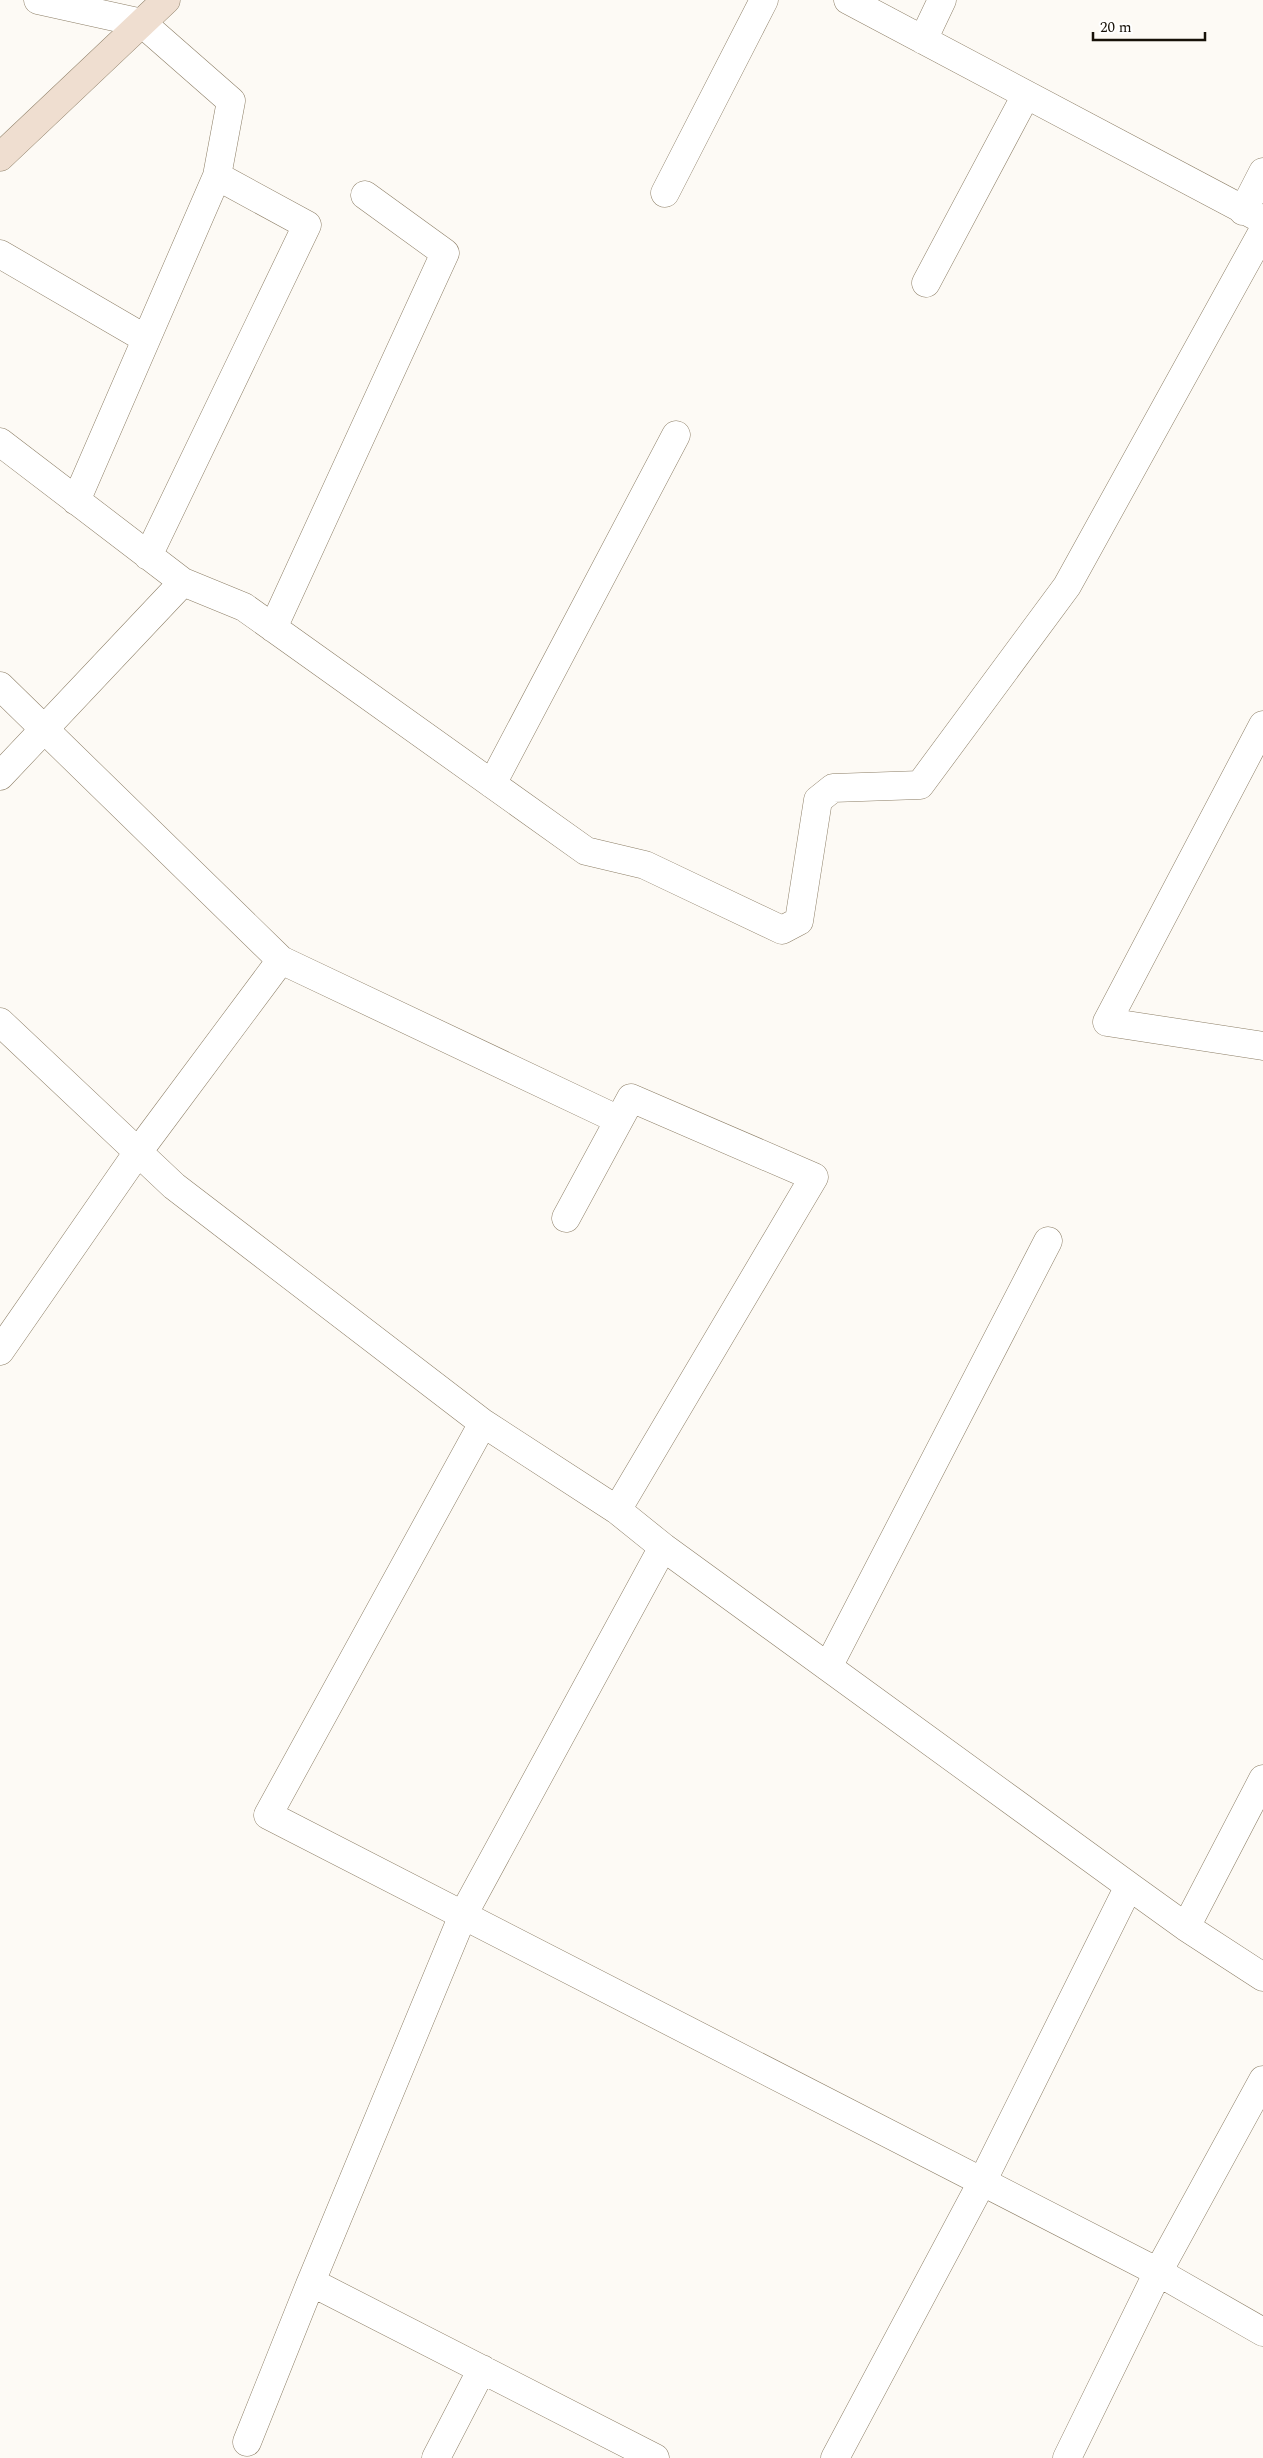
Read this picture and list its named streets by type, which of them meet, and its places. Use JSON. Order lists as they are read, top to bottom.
{
  "scale_bar": "20 m"
}
